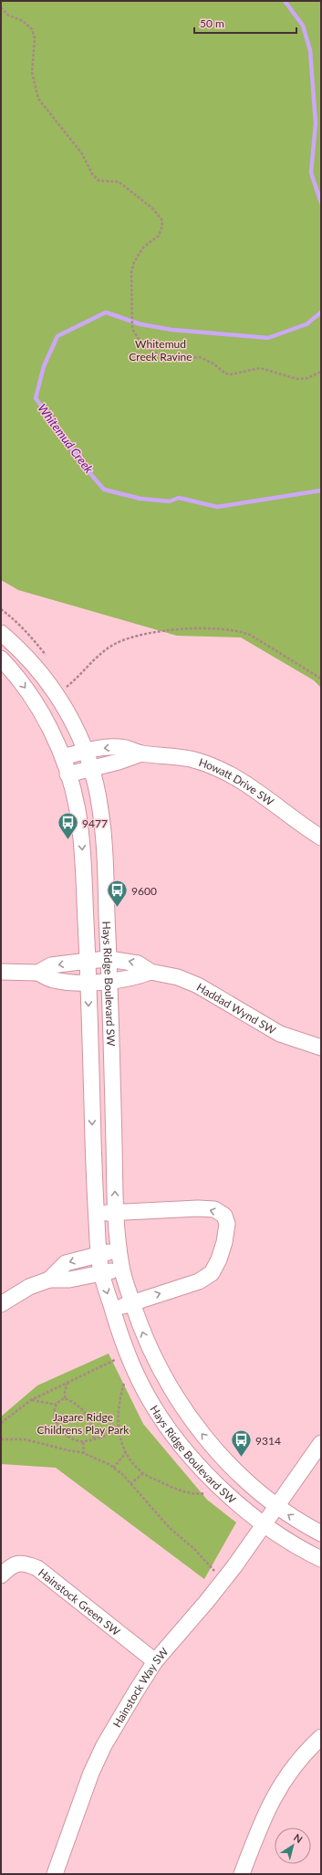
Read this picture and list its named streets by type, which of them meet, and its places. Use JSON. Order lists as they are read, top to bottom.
{
  "streets": {
    "street": [
      "Howatt Drive SW",
      "Hays Ridge Boulevard SW",
      "Haddad Wynd SW",
      "Hainstock Green SW",
      "Hainstock Way SW"
    ]
  },
  "crossings": [
    ["Howatt Drive SW", "Hays Ridge Boulevard SW"],
    ["Hays Ridge Boulevard SW", "Haddad Wynd SW"],
    ["Hays Ridge Boulevard SW", "Hainstock Way SW"],
    ["Hainstock Green SW", "Hainstock Way SW"]
  ],
  "water": ["Whitemud Creek"],
  "parks": ["Whitemud Creek Ravine", "Jagare Ridge Childrens Play Park"],
  "places": {
    "bus stop": ["9477", "9600", "9314"]
  },
  "scale_bar": "50 m",
  "north": "top right"
}
